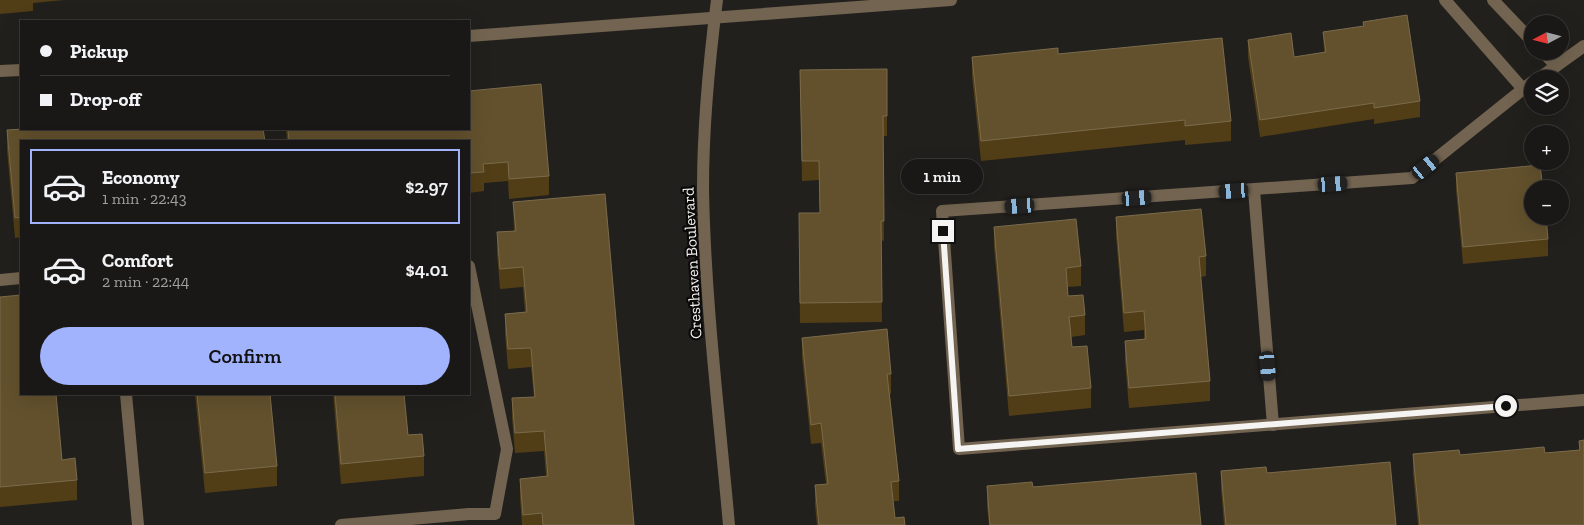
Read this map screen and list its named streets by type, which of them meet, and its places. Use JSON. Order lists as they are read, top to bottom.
{
  "streets": {
    "street": ["Cresthaven Boulevard"]
  },
  "north": "left",
  "page": {
    "map_buttons": ["+", "−"],
    "banner": ["Pickup", "Drop-off"],
    "list": [
      {
        "name": "Economy",
        "note": "1 min · 22:43",
        "value": "$2.97"
      },
      {
        "name": "Comfort",
        "note": "2 min · 22:44",
        "value": "$4.01"
      }
    ],
    "bubble": "1 min",
    "buttons": "Confirm"
  }
}
